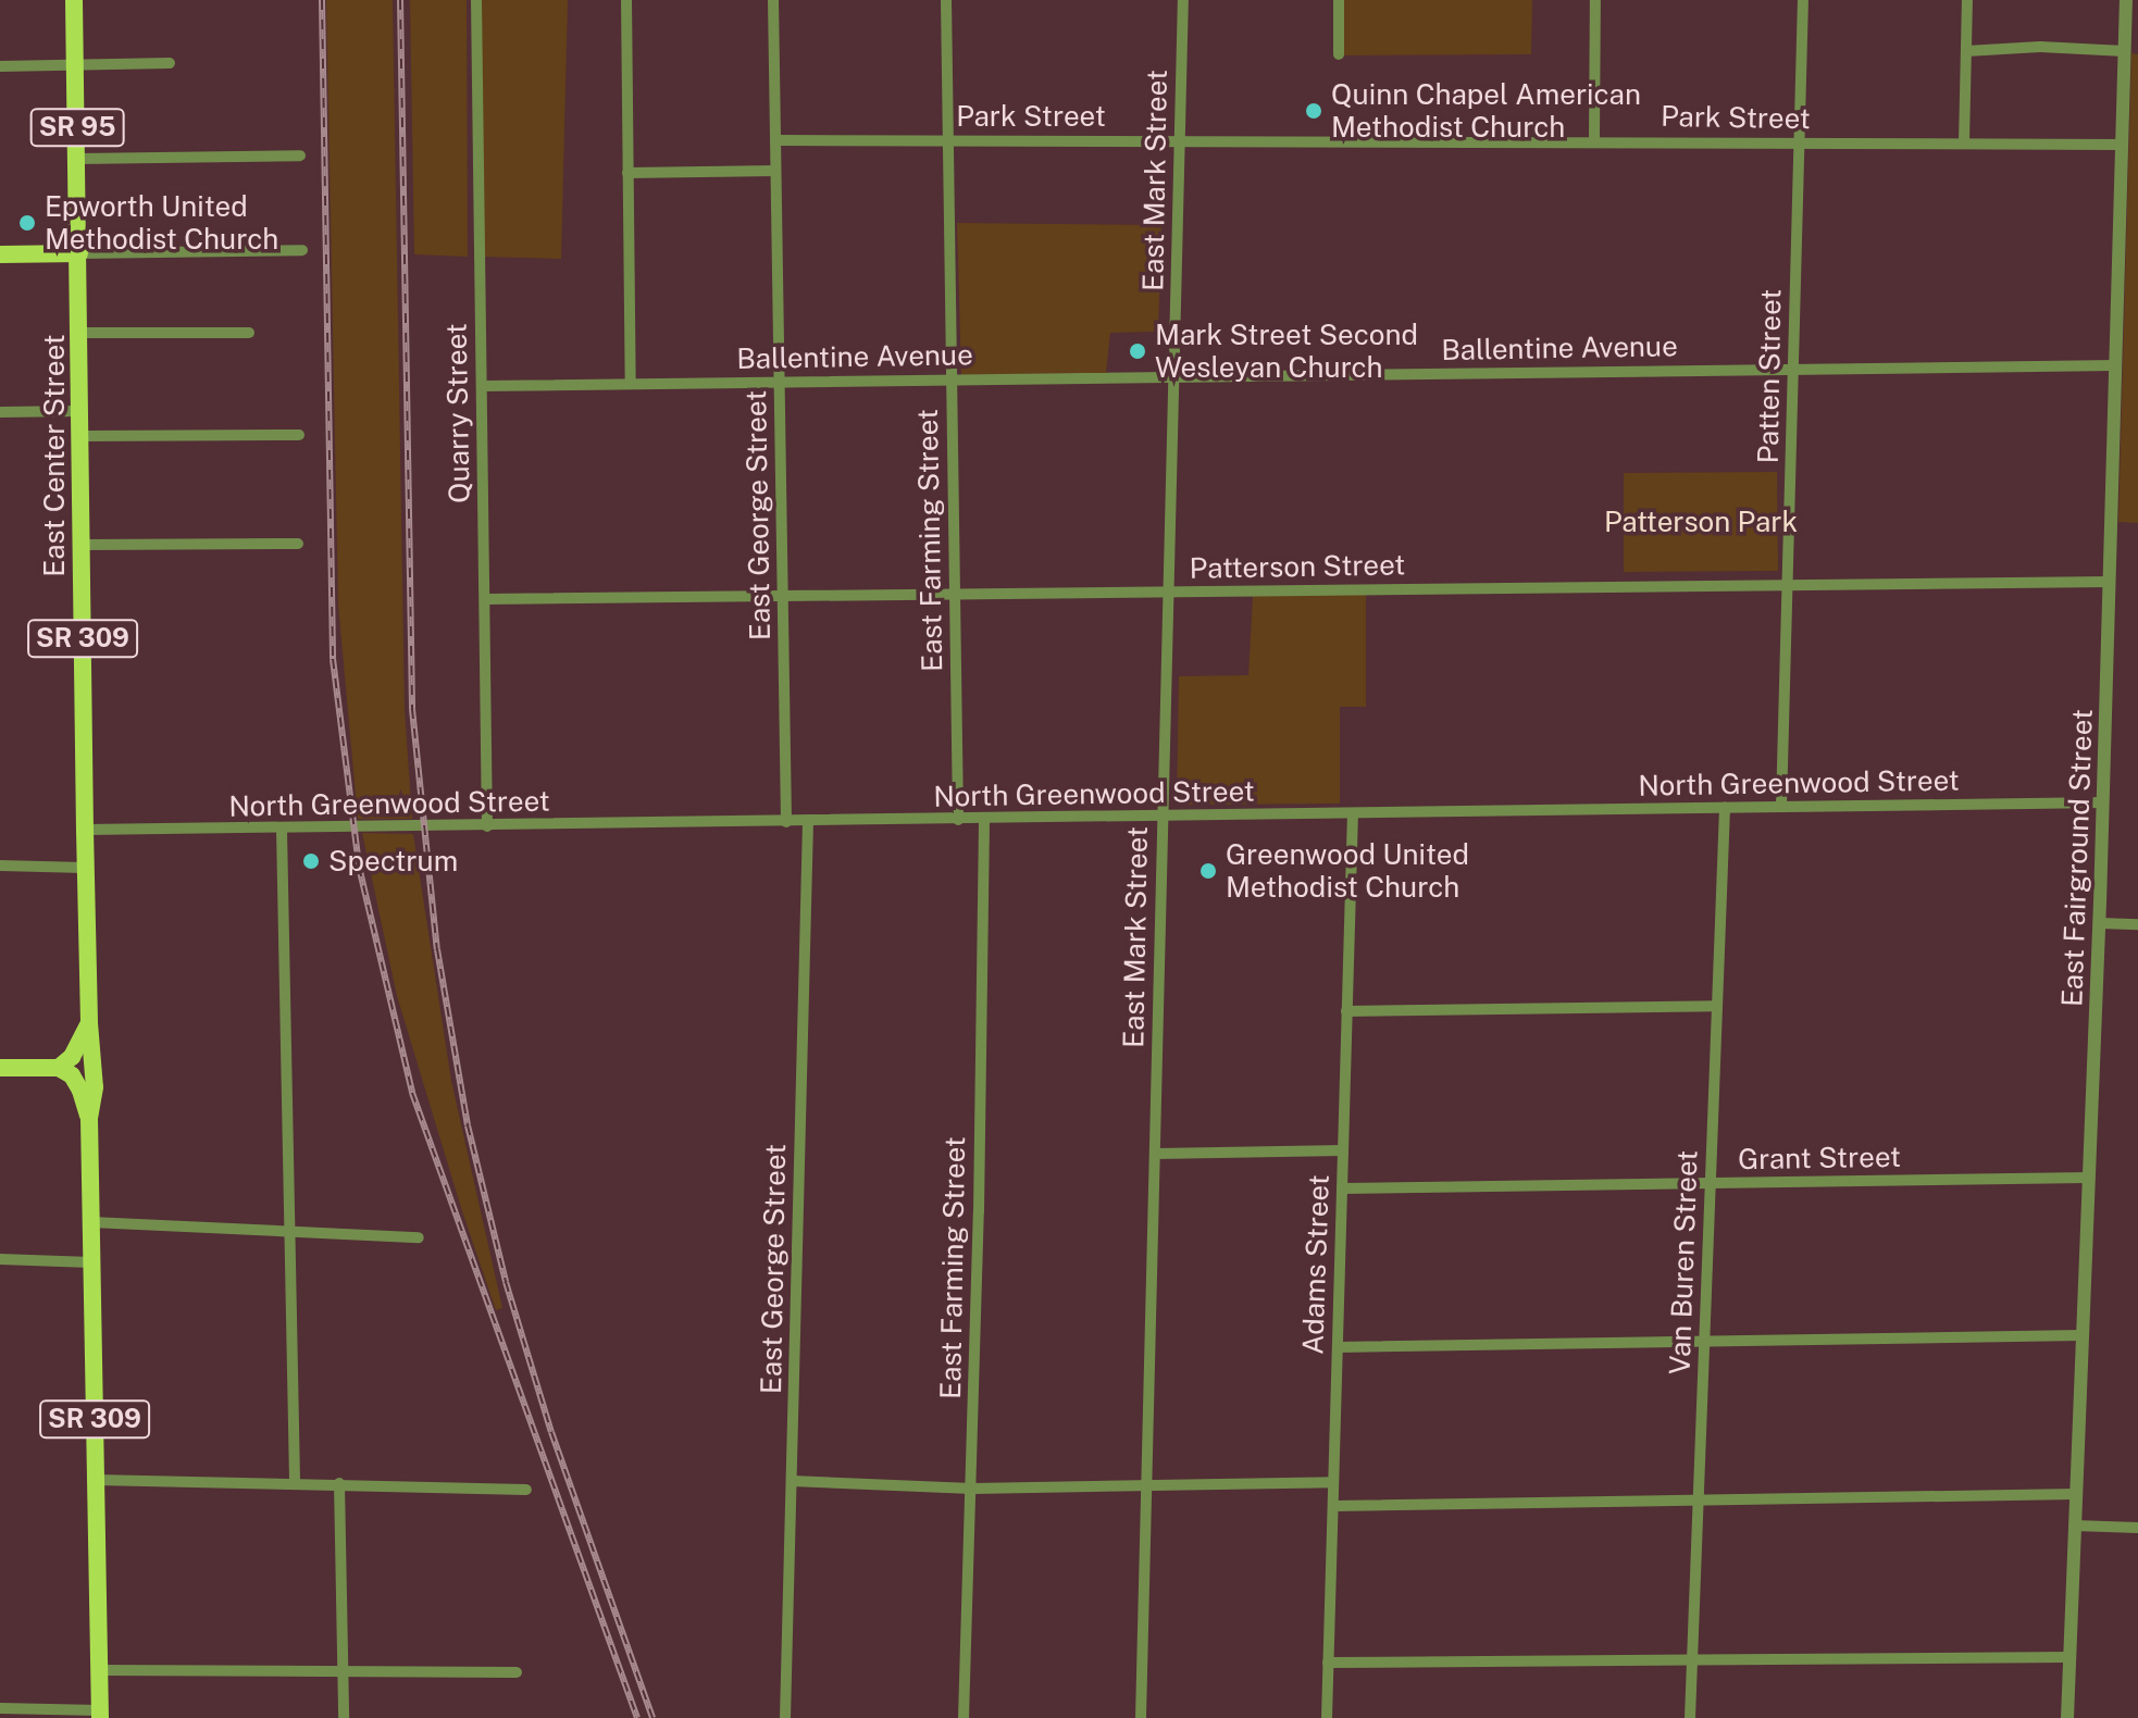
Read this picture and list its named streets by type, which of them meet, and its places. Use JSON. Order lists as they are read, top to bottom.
{
  "streets": {
    "main road": ["SR 95", "East Center Street", "SR 309"],
    "street": [
      "Park Street",
      "East Mark Street",
      "Ballentine Avenue",
      "Patten Street",
      "Quarry Street",
      "East George Street",
      "East Farming Street",
      "Patterson Street",
      "North Greenwood Street",
      "East Fairground Street",
      "Grant Street",
      "Van Buren Street",
      "Adams Street"
    ]
  },
  "crossings": [
    ["Park Street", "East Mark Street"],
    ["Park Street", "Patten Street"],
    ["Park Street", "East George Street"],
    ["Park Street", "East Farming Street"],
    ["Park Street", "East Fairground Street"],
    ["East Mark Street", "Ballentine Avenue"],
    ["East Mark Street", "Patterson Street"],
    ["East Mark Street", "North Greenwood Street"],
    ["Ballentine Avenue", "Patten Street"],
    ["Ballentine Avenue", "Quarry Street"],
    ["Ballentine Avenue", "East George Street"],
    ["Ballentine Avenue", "East Farming Street"],
    ["Ballentine Avenue", "East Fairground Street"],
    ["Patten Street", "Patterson Street"],
    ["Patten Street", "North Greenwood Street"],
    ["Quarry Street", "Patterson Street"],
    ["Quarry Street", "North Greenwood Street"],
    ["East Center Street", "North Greenwood Street"],
    ["East George Street", "Patterson Street"],
    ["East George Street", "North Greenwood Street"],
    ["East Farming Street", "Patterson Street"],
    ["East Farming Street", "North Greenwood Street"],
    ["Patterson Street", "East Fairground Street"],
    ["North Greenwood Street", "East Fairground Street"],
    ["North Greenwood Street", "Van Buren Street"],
    ["North Greenwood Street", "Adams Street"],
    ["East Fairground Street", "Grant Street"],
    ["Grant Street", "Van Buren Street"],
    ["Grant Street", "Adams Street"]
  ],
  "parks": ["Patterson Park"],
  "places": [
    "Quinn Chapel American Methodist Church",
    "Epworth United Methodist Church",
    "Mark Street Second Wesleyan Church",
    "Spectrum",
    "Greenwood United Methodist Church"
  ]
}
